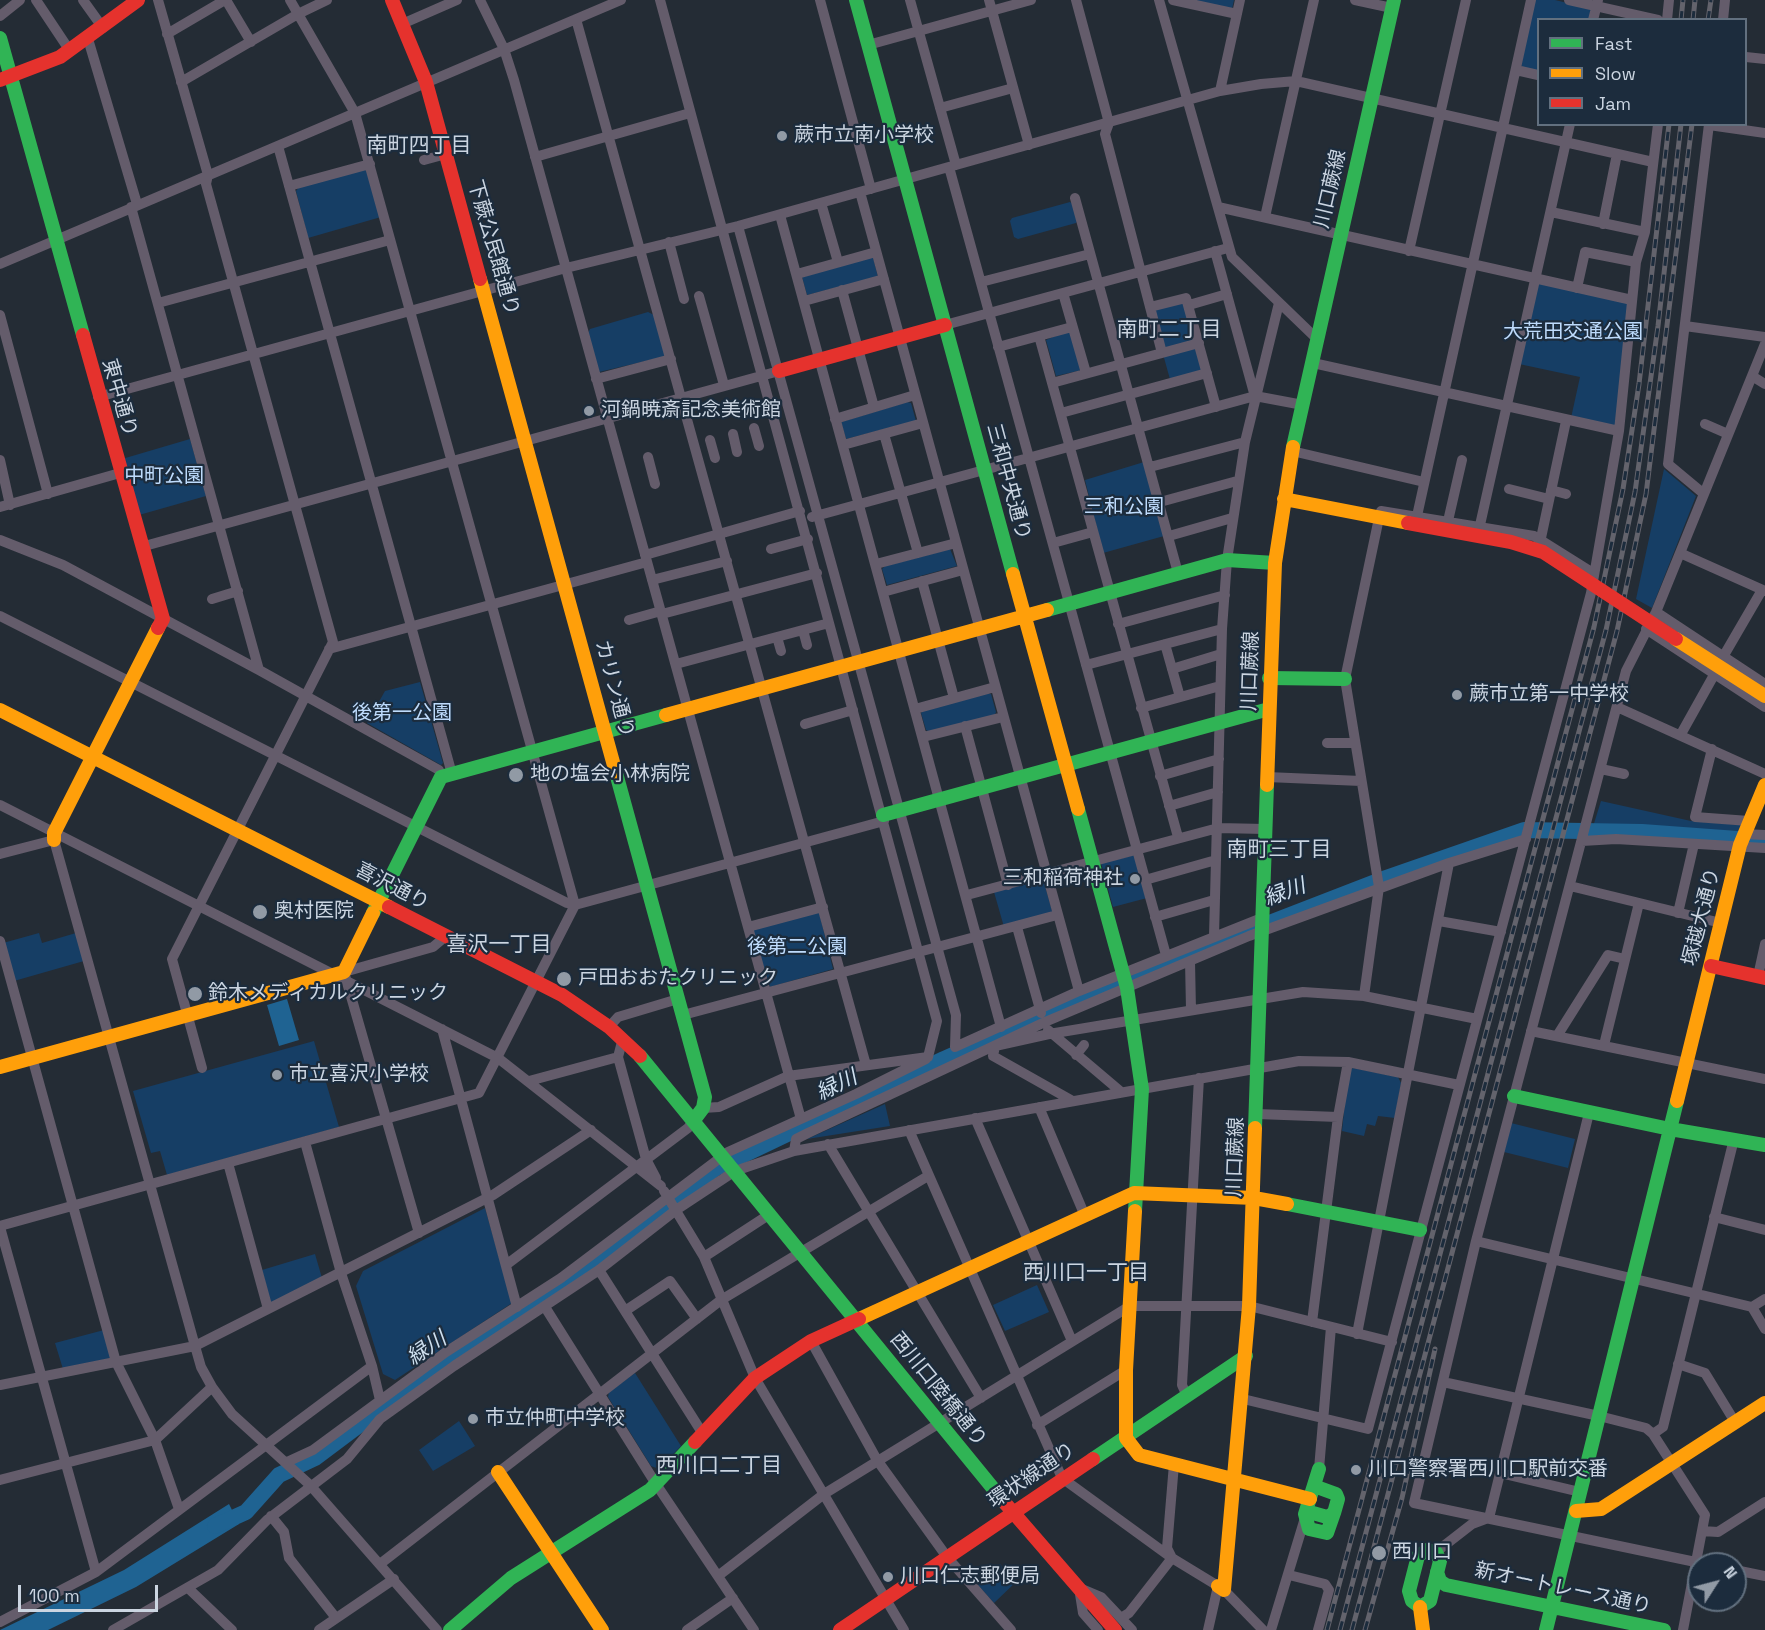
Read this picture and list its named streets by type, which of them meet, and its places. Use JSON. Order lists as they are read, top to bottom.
{
  "streets": {
    "street": [
      "川口蕨線",
      "下蕨公民館通り",
      "東中通り",
      "三和中央通り",
      "カリン通り",
      "喜沢通り",
      "塚越大通り",
      "西川口陸橋通り",
      "環状線通り",
      "新オートレース通り"
    ]
  },
  "crossings": [
    ["川口蕨線", "環状線通り"],
    ["下蕨公民館通り", "カリン通り"],
    ["三和中央通り", "環状線通り"],
    ["喜沢通り", "西川口陸橋通り"],
    ["塚越大通り", "新オートレース通り"],
    ["西川口陸橋通り", "環状線通り"]
  ],
  "districts": [
    "南町四丁目",
    "南町二丁目",
    "南町三丁目",
    "喜沢一丁目",
    "西川口一丁目",
    "西川口二丁目"
  ],
  "water": ["緑川"],
  "parks": [
    "大荒田交通公園",
    "中町公園",
    "三和公園",
    "後第一公園",
    "後第二公園"
  ],
  "places": [
    "蕨市立南小学校",
    "河鍋暁斎記念美術館",
    "蕨市立第一中学校",
    "地の塩会小林病院",
    "三和稲荷神社",
    "奥村医院",
    "戸田おおたクリニック",
    "鈴木メディカルクリニック",
    "市立喜沢小学校",
    "市立仲町中学校",
    "川口警察署西川口駅前交番",
    "西川口",
    "川口仁志郵便局"
  ],
  "legend": ["Fast", "Slow", "Jam"],
  "scale_bar": "100 m",
  "north": "top right"
}
